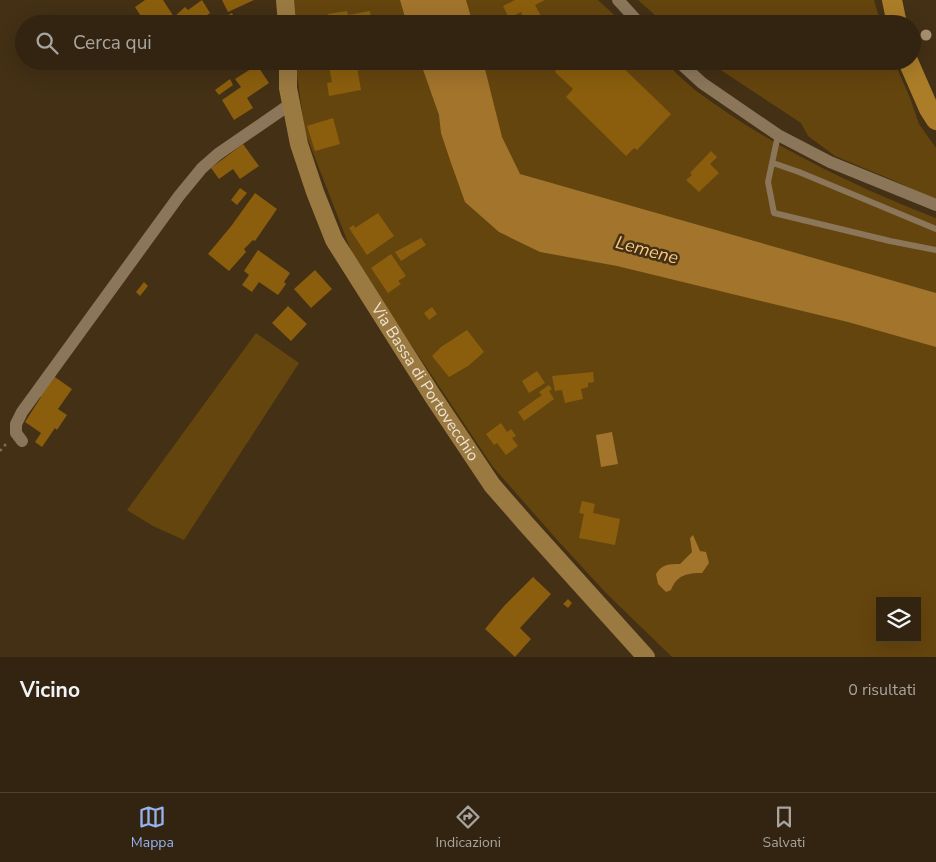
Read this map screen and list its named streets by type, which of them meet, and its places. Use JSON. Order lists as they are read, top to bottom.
{
  "streets": {
    "street": ["Via Bassa di Portovecchio"]
  },
  "water": ["Lemene"],
  "page": {
    "search": "Cerca qui",
    "heading": ["Vicino", "0 risultati"],
    "nav": ["Mappa", "Indicazioni", "Salvati"]
  }
}
